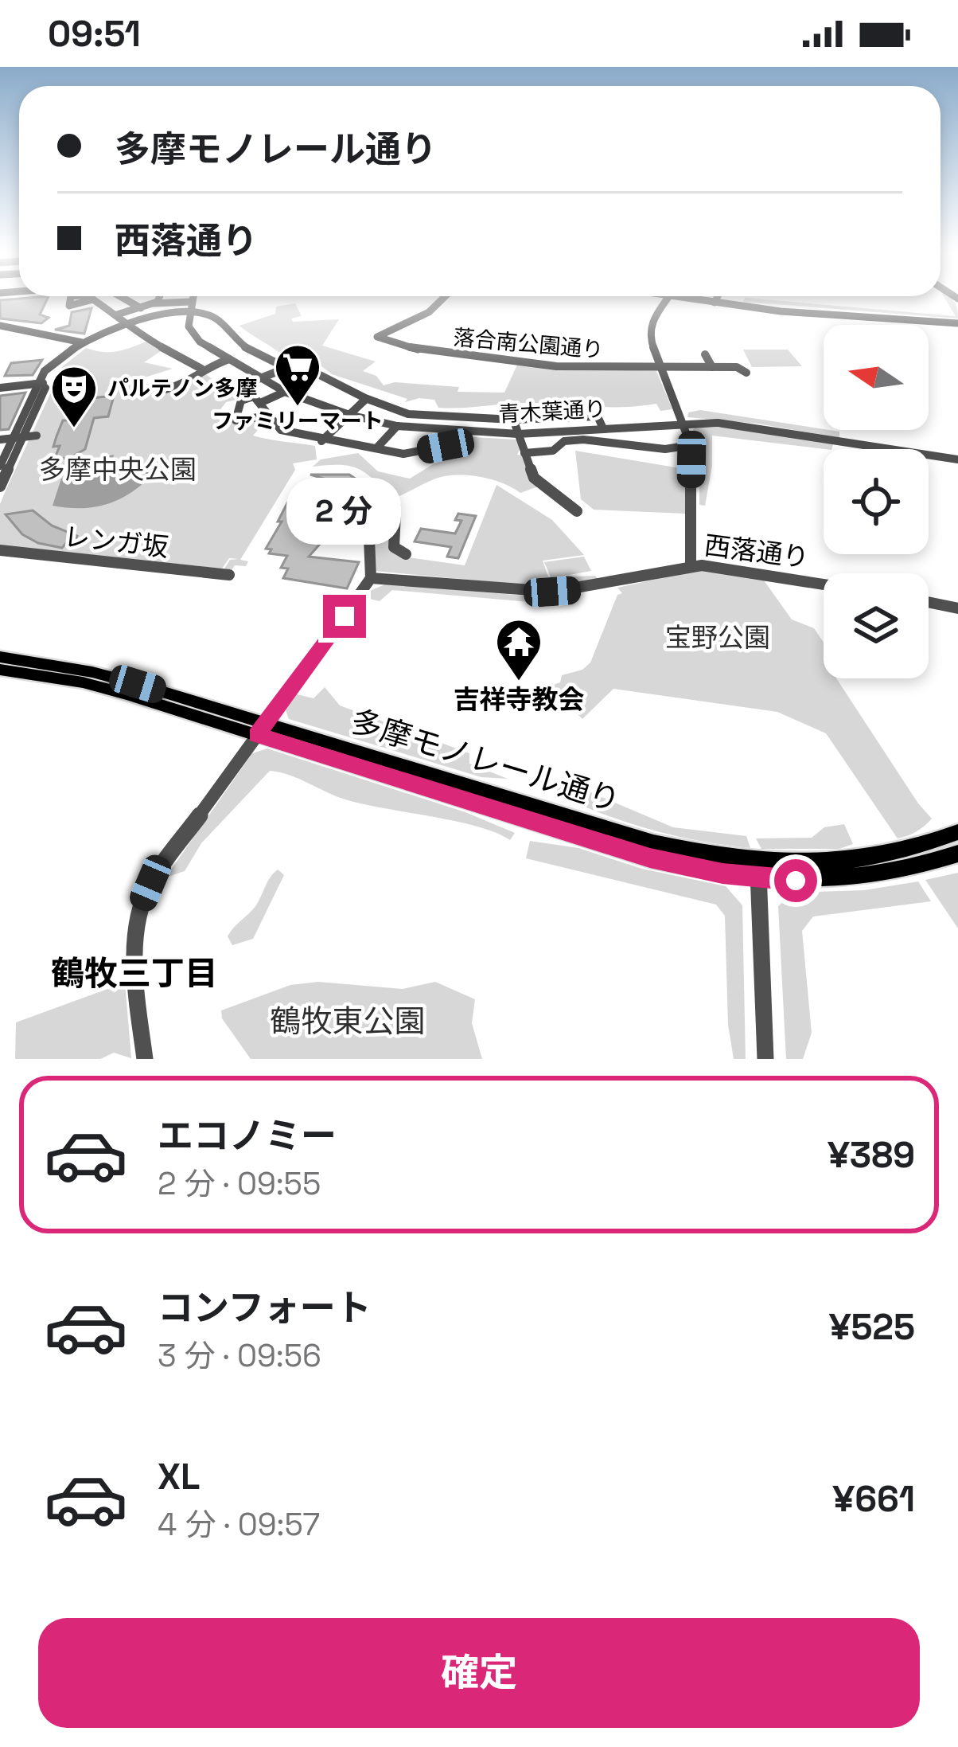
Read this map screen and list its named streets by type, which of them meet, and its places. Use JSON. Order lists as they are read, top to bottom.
{
  "streets": {
    "main road": ["多摩モノレール通り"],
    "street": [
      "落合南公園通り",
      "青木葉通り",
      "レンガ坂",
      "西落通り"
    ]
  },
  "districts": ["鶴牧三丁目"],
  "parks": ["多摩中央公園", "宝野公園", "鶴牧東公園"],
  "places": {
    "supermarket": ["ファミリーマート"],
    "theatre": ["パルテノン多摩"],
    "temple": ["吉祥寺教会"]
  },
  "north": "left",
  "page": {
    "status": "09:51",
    "banner": ["多摩モノレール通り", "西落通り"],
    "bubble": "2 分",
    "list": [
      {
        "name": "エコノミー",
        "note": "2 分 · 09:55",
        "value": "¥389"
      },
      {
        "name": "コンフォート",
        "note": "3 分 · 09:56",
        "value": "¥525"
      },
      {
        "name": "XL",
        "note": "4 分 · 09:57",
        "value": "¥661"
      }
    ],
    "buttons": "確定"
  }
}
